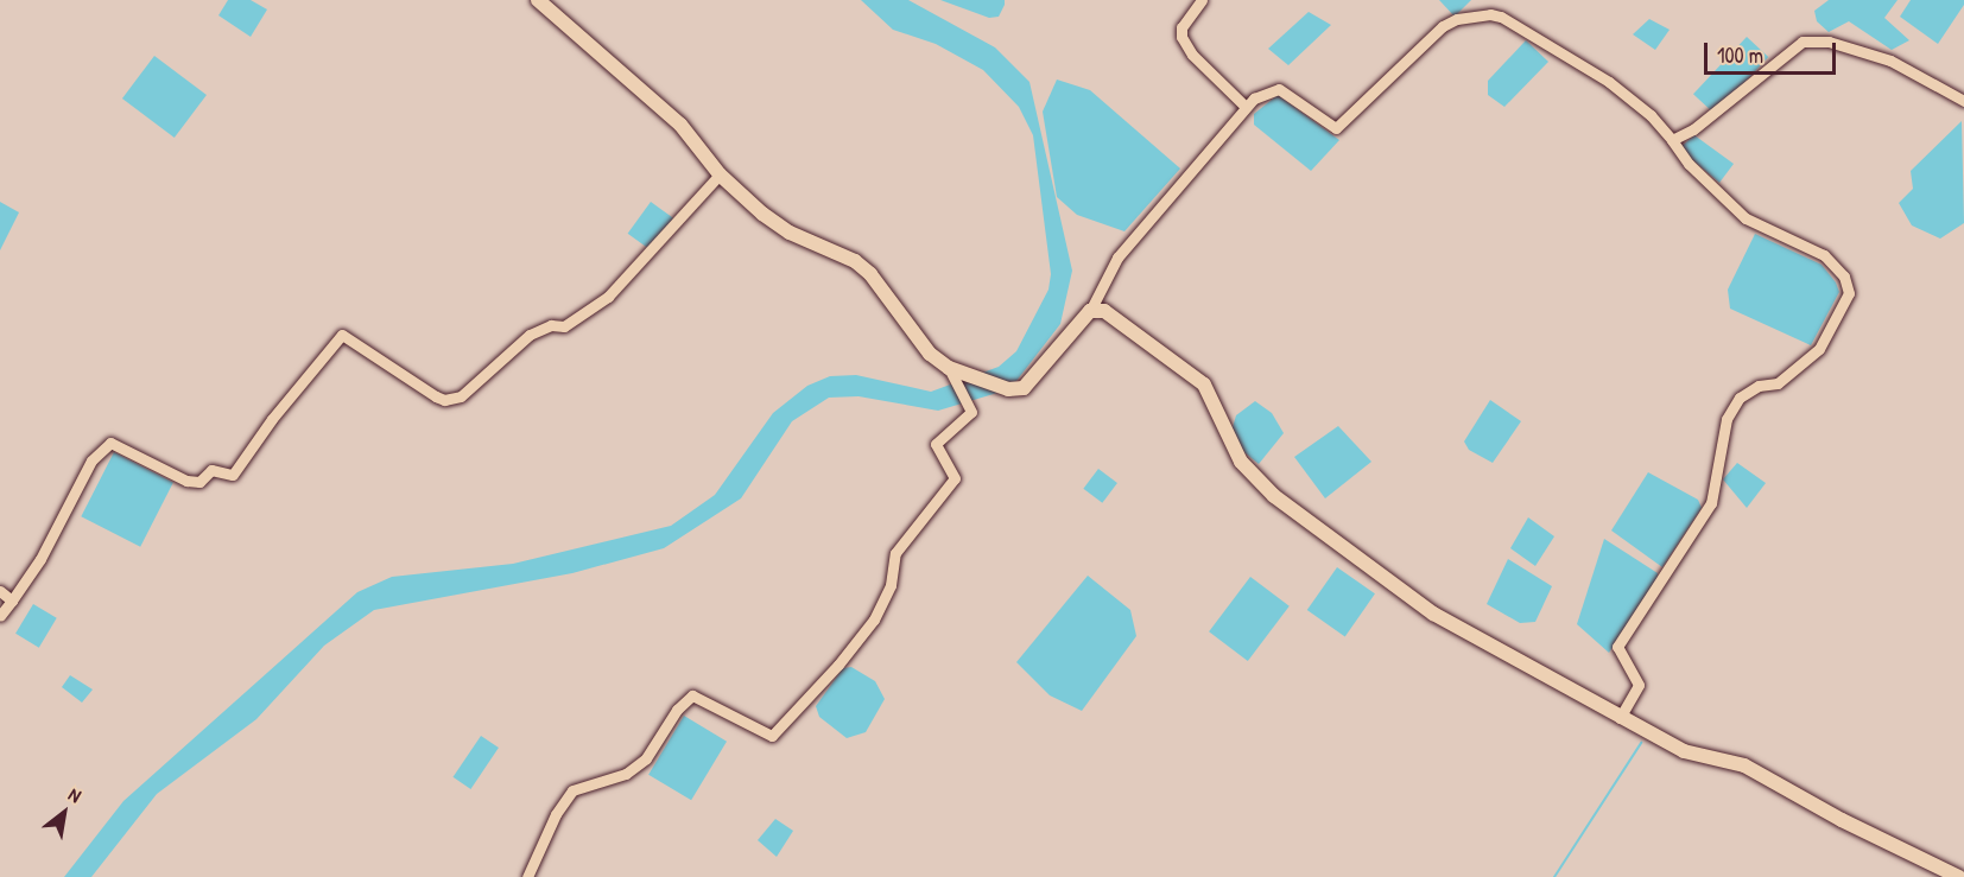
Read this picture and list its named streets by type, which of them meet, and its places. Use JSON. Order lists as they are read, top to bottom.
{
  "scale_bar": "100 m",
  "north": "top right"
}
